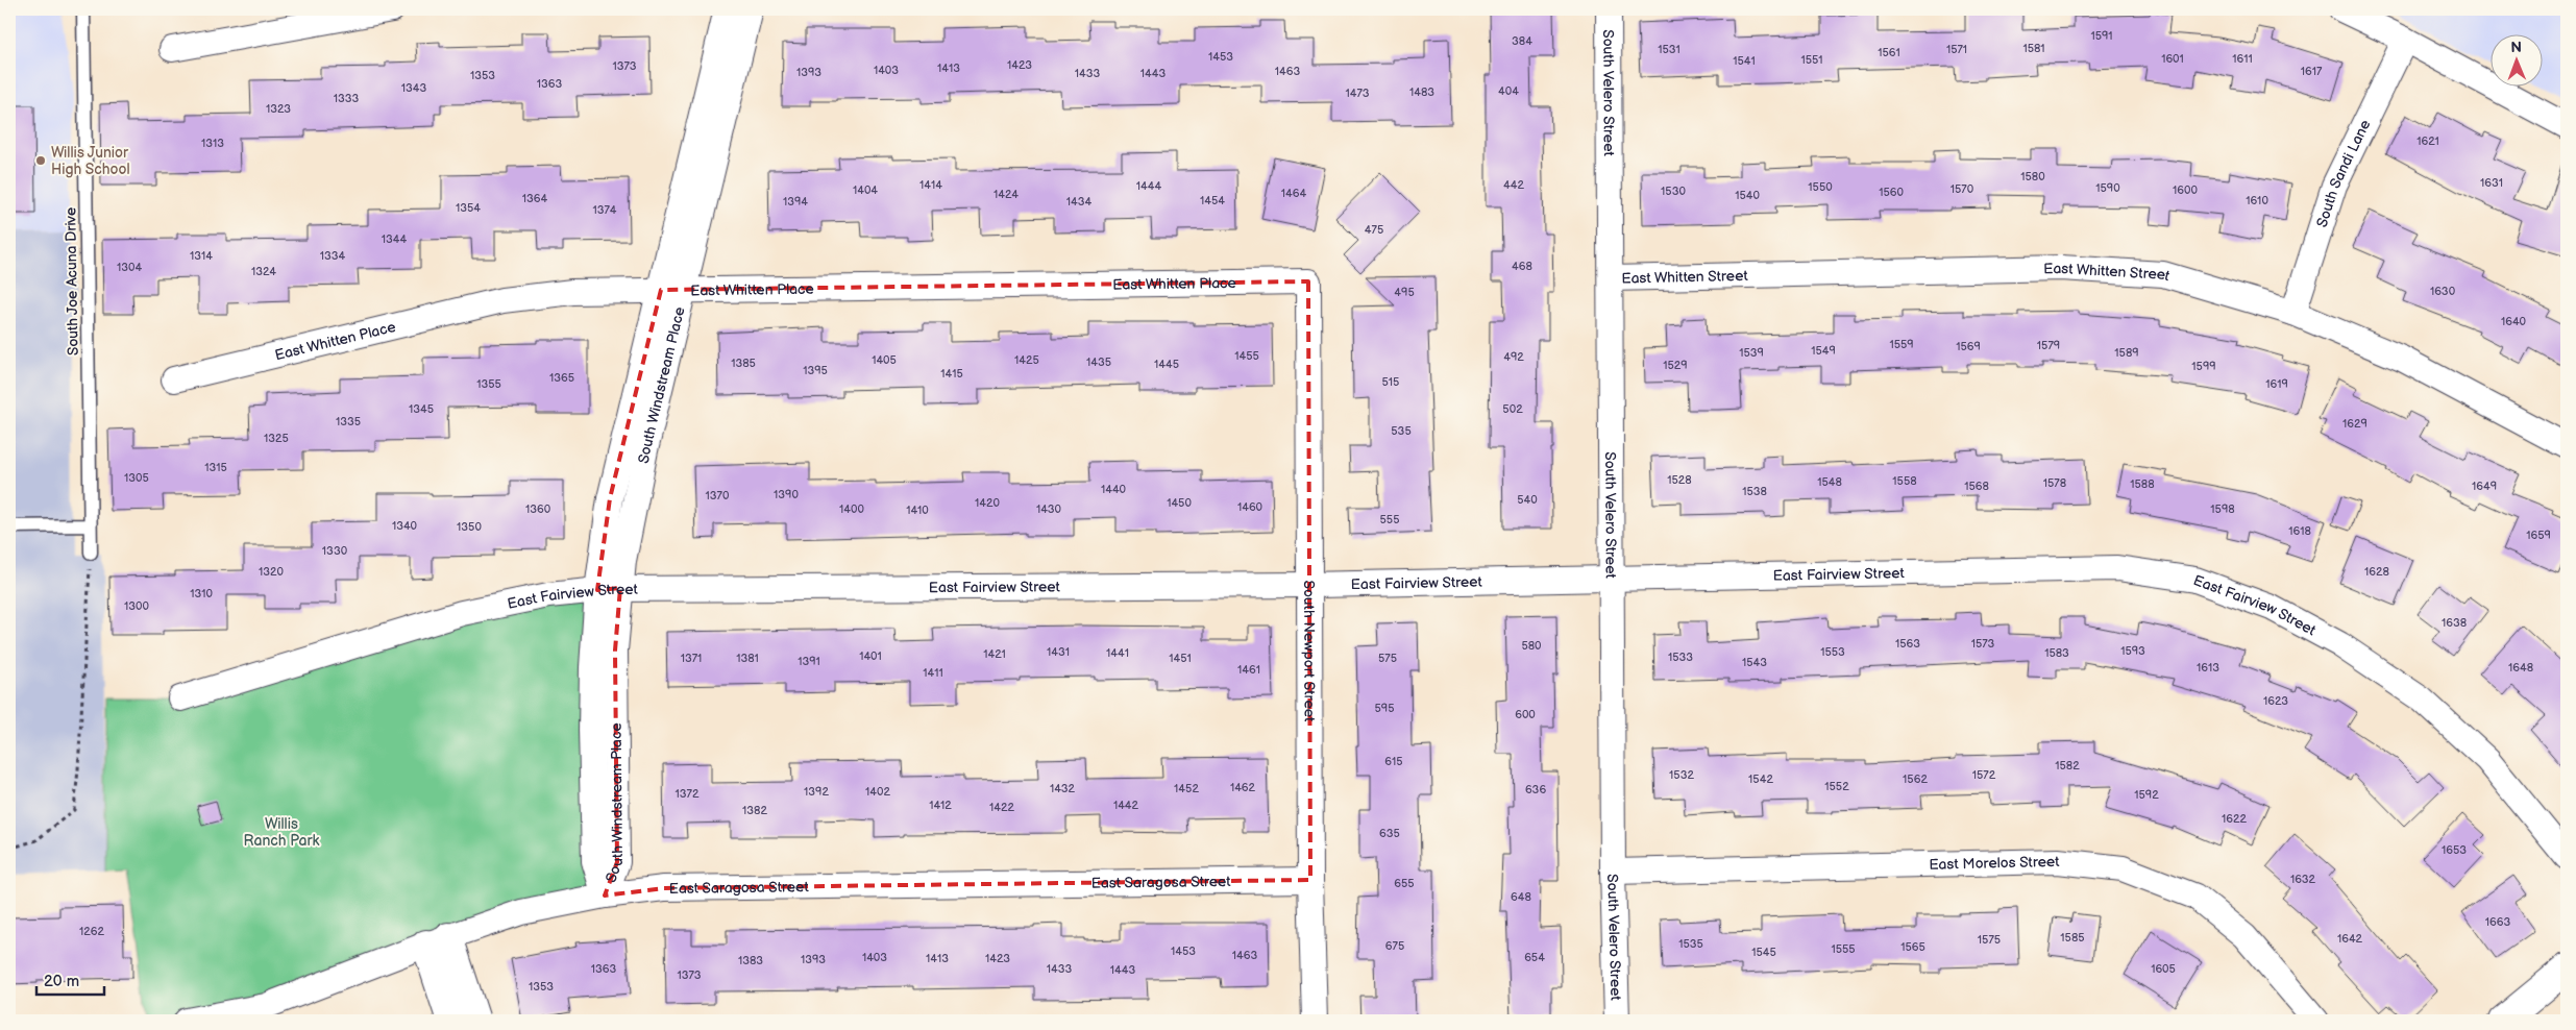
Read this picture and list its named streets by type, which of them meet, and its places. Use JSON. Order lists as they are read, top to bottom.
{
  "streets": {
    "street": [
      "South Velero Street",
      "South Sandi Lane",
      "East Whitten Street",
      "East Whitten Place",
      "South Windstream Place",
      "East Fairview Street",
      "South Newport Street",
      "East Morelos Street",
      "East Saragosa Street"
    ],
    "lane": ["South Joe Acuna Drive"]
  },
  "crossings": [
    ["South Velero Street", "East Whitten Street"],
    ["South Velero Street", "East Fairview Street"],
    ["South Velero Street", "East Morelos Street"],
    ["South Sandi Lane", "East Whitten Street"],
    ["East Whitten Place", "South Windstream Place"],
    ["East Whitten Place", "South Newport Street"],
    ["South Windstream Place", "East Fairview Street"],
    ["South Windstream Place", "East Saragosa Street"],
    ["East Fairview Street", "South Newport Street"],
    ["South Newport Street", "East Saragosa Street"]
  ],
  "parks": ["Willis Ranch Park"],
  "places": ["Willis Junior High School"],
  "house_numbers": [
    "1591",
    "384",
    "1581",
    "1531",
    "1571",
    "1561",
    "1453",
    "1601",
    "1611",
    "1551",
    "1541",
    "1423",
    "1373",
    "1413",
    "1403",
    "1463",
    "1617",
    "1393",
    "1433",
    "1443",
    "1353",
    "1363",
    "1343",
    "404",
    "1483",
    "1473",
    "1333",
    "1323",
    "1621",
    "1313",
    "1580",
    "1631",
    "1414",
    "442",
    "1444",
    "1550",
    "1590",
    "1570",
    "1404",
    "1600",
    "1530",
    "1560",
    "1464",
    "1424",
    "1540",
    "1364",
    "1454",
    "1610",
    "1394",
    "1434",
    "1354",
    "1374",
    "475",
    "1344",
    "1314",
    "1334",
    "468",
    "1304",
    "1324",
    "1630",
    "495",
    "1640",
    "1559",
    "1579",
    "1569",
    "1549",
    "1539",
    "1589",
    "1455",
    "492",
    "1405",
    "1425",
    "1435",
    "1385",
    "1445",
    "1529",
    "1599",
    "1395",
    "1415",
    "1365",
    "515",
    "1355",
    "1619",
    "1345",
    "502",
    "1335",
    "1629",
    "535",
    "1325",
    "1315",
    "1305",
    "1528",
    "1558",
    "1548",
    "1578",
    "1588",
    "1568",
    "1649",
    "1440",
    "1538",
    "1390",
    "1370",
    "540",
    "1420",
    "1450",
    "1460",
    "1360",
    "1400",
    "1430",
    "1598",
    "1410",
    "555",
    "1340",
    "1350",
    "1618",
    "1659",
    "1330",
    "1320",
    "1628",
    "1310",
    "1300",
    "1638",
    "1563",
    "1573",
    "580",
    "1593",
    "1431",
    "1553",
    "1441",
    "1583",
    "1421",
    "1401",
    "1533",
    "1371",
    "1381",
    "1451",
    "575",
    "1391",
    "1543",
    "1613",
    "1648",
    "1461",
    "1411",
    "1623",
    "595",
    "600",
    "615",
    "1582",
    "1532",
    "1572",
    "1542",
    "1562",
    "1552",
    "1462",
    "1432",
    "1452",
    "636",
    "1392",
    "1402",
    "1372",
    "1592",
    "1412",
    "1442",
    "1422",
    "1382",
    "1622",
    "635",
    "1653",
    "1632",
    "655",
    "648",
    "1663",
    "1262",
    "1585",
    "1642",
    "1575",
    "1535",
    "675",
    "1565",
    "1555",
    "1453",
    "1545",
    "1463",
    "1403",
    "654",
    "1413",
    "1423",
    "1393",
    "1383",
    "1363",
    "1433",
    "1605",
    "1443",
    "1373",
    "1353"
  ],
  "scale_bar": "20 m",
  "north": "top"
}
